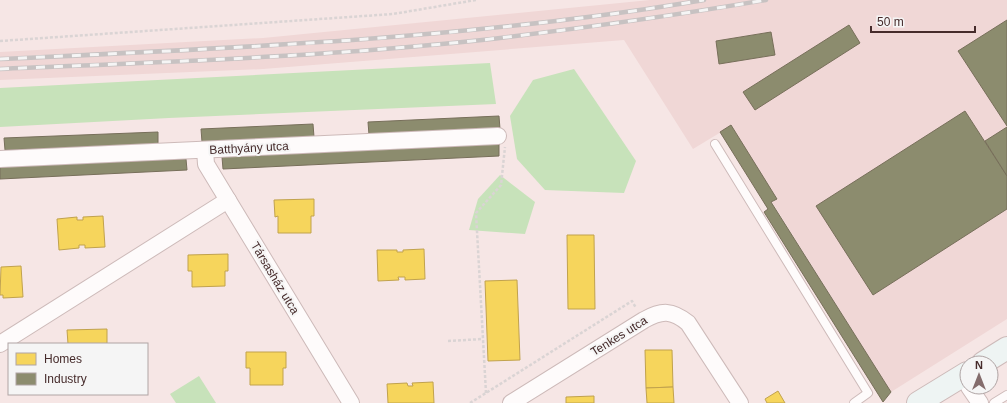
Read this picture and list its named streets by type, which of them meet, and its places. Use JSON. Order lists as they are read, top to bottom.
{
  "streets": {
    "street": ["Batthyány utca", "Társasház utca", "Tenkes utca"]
  },
  "crossings": [
    ["Batthyány utca", "Társasház utca"]
  ],
  "legend": ["Homes", "Industry"],
  "scale_bar": "50 m",
  "north": "top"
}
